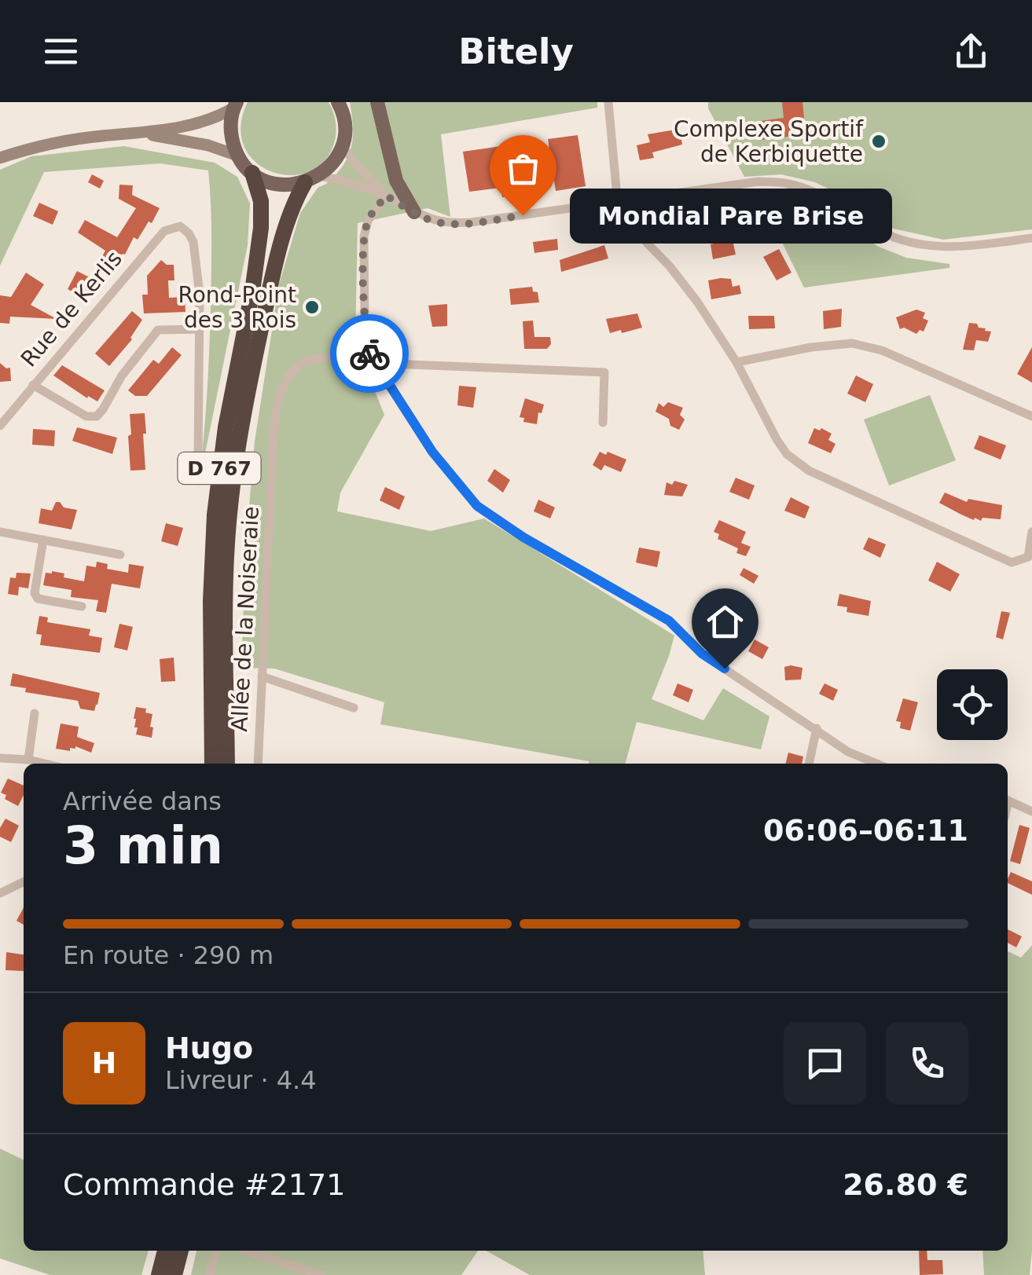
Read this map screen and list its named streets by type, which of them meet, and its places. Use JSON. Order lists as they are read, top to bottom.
{
  "streets": {
    "highway": ["D 767"],
    "street": ["Rue de Kerlis", "Allée de la Noiseraie"]
  },
  "places": ["Complexe Sportif de Kerbiquette", "Mondial Pare Brise", "Rond-Point des 3 Rois"],
  "page": {
    "header": "Bitely",
    "bubble": "Mondial Pare Brise",
    "heading": ["3 min", "Arrivée dans", "06:06–06:11"],
    "panel": [
      "Hugo",
      "Livreur · 4.4",
      "Commande #2171",
      "26.80 €"
    ],
    "bar": "En route · 290 m",
    "round": "H"
  }
}
